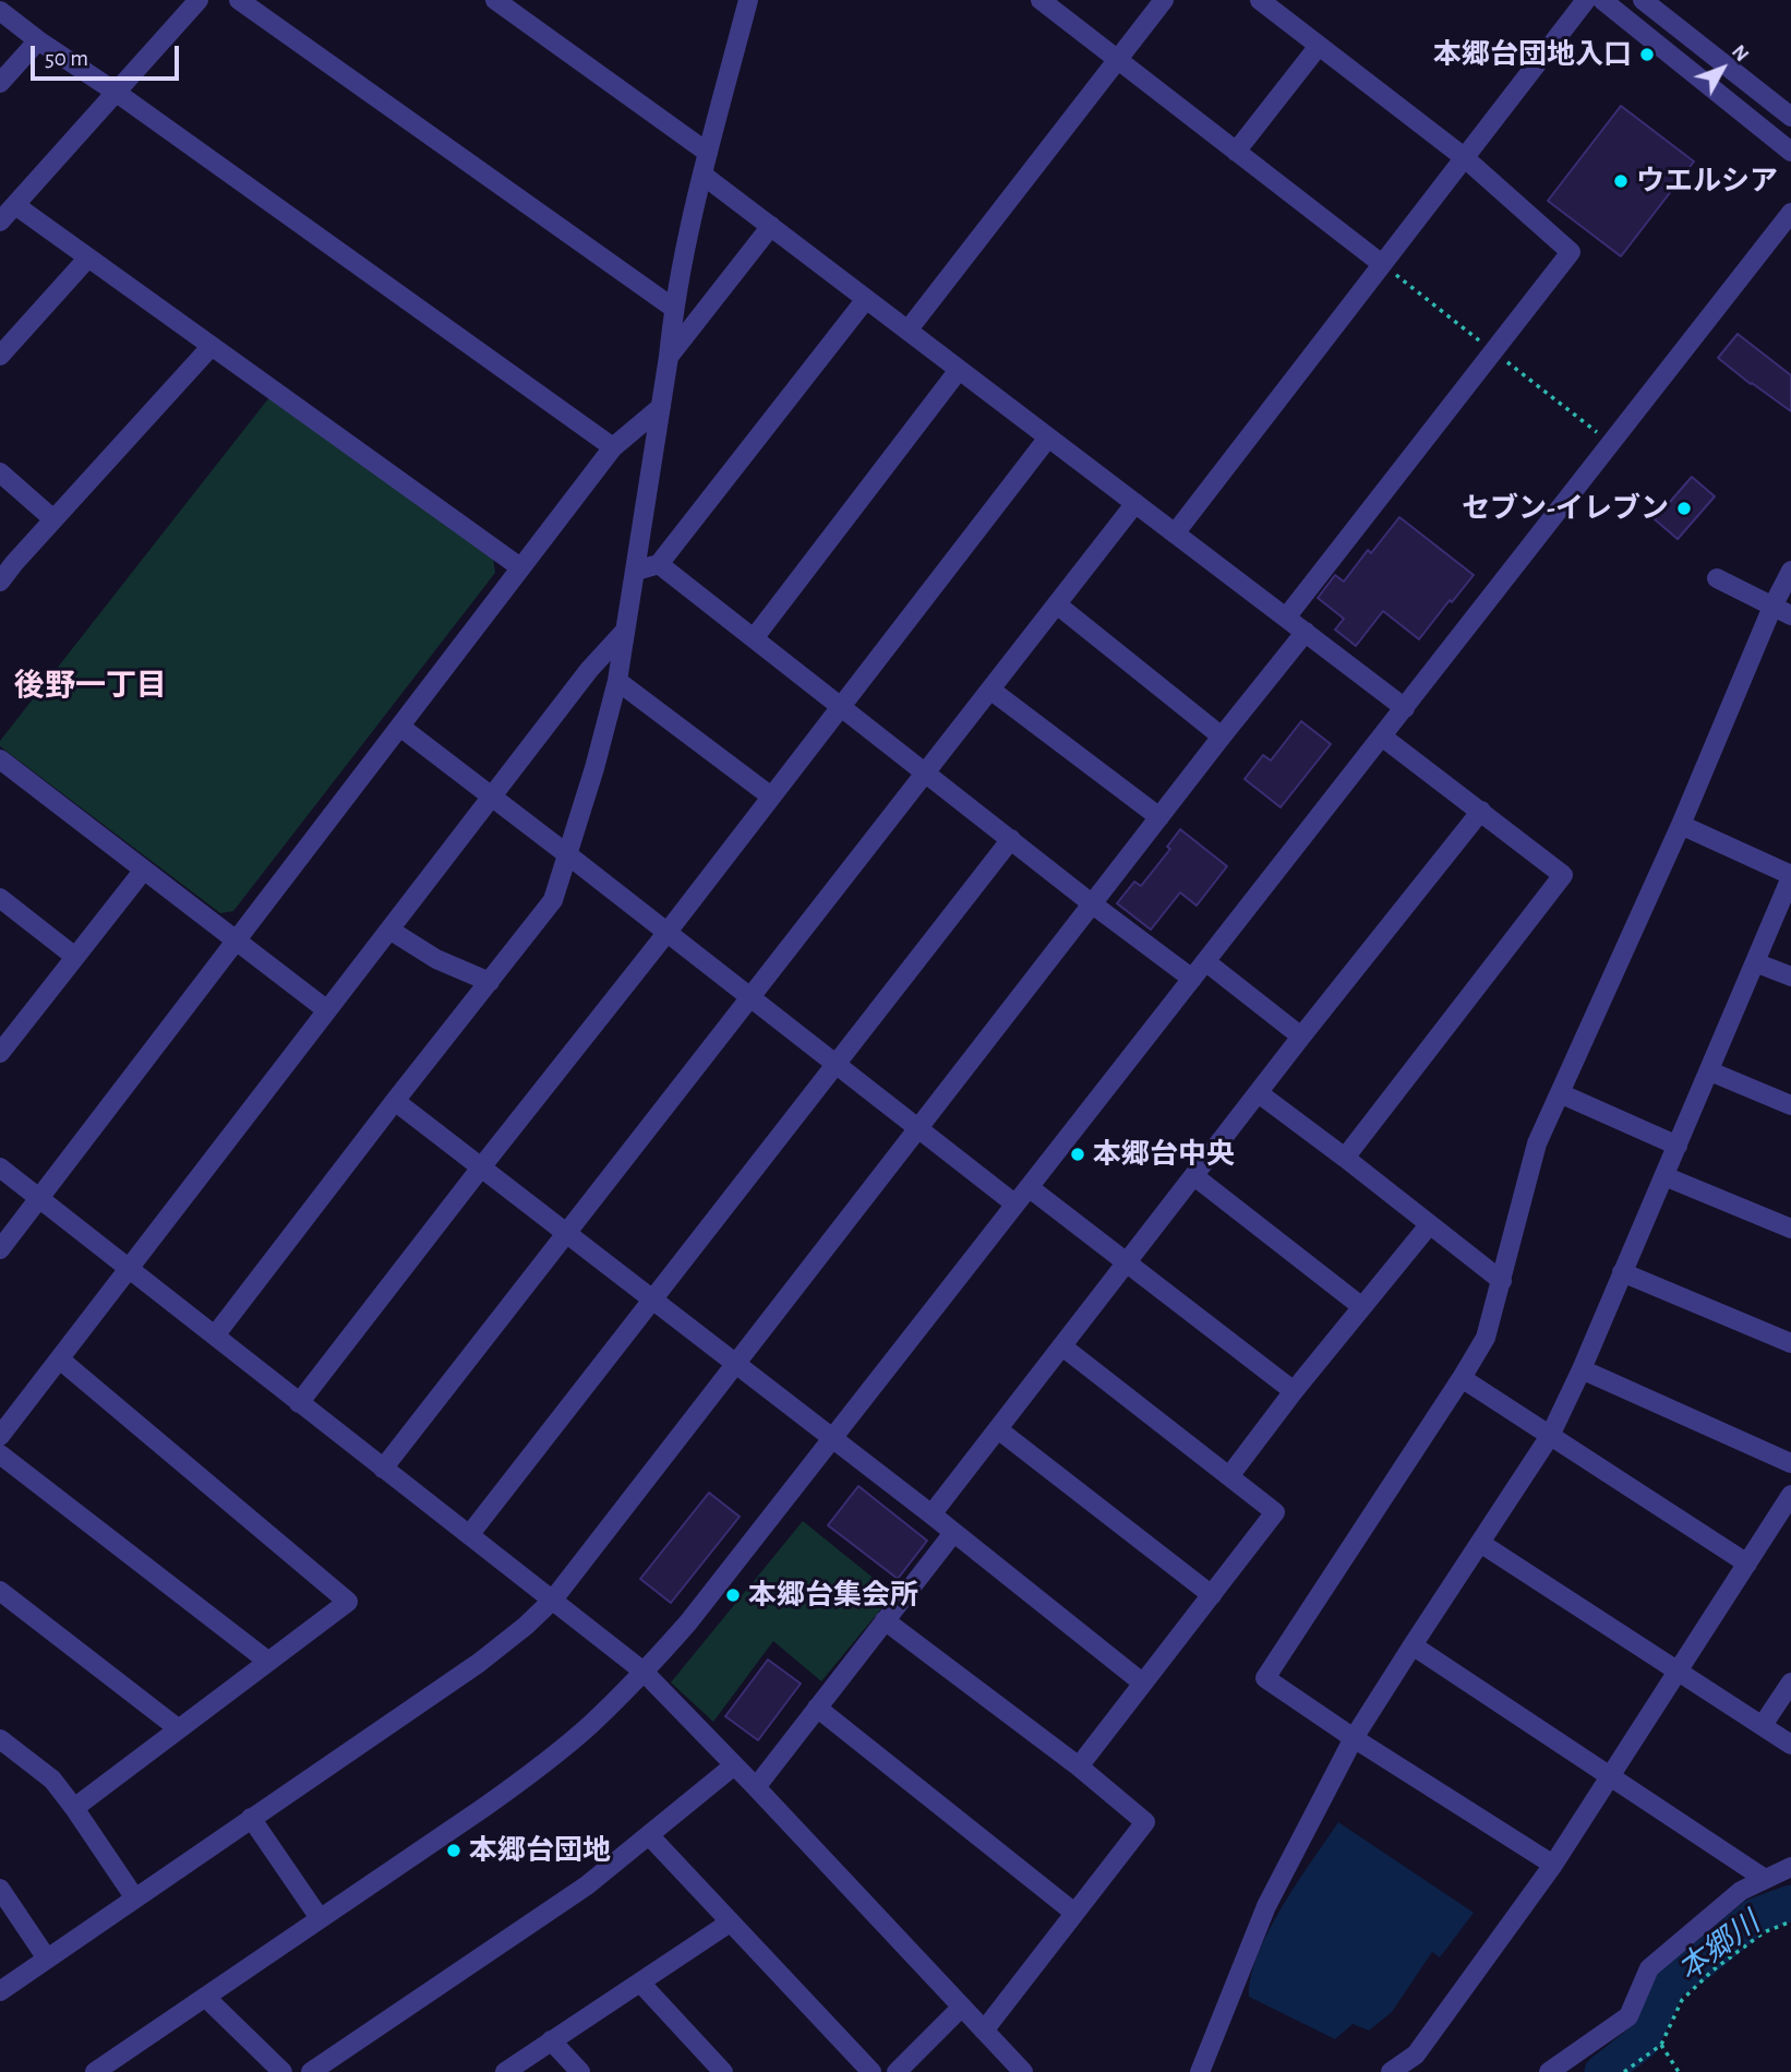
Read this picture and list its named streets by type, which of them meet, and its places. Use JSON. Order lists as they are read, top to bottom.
{
  "districts": ["後野一丁目"],
  "water": ["本郷川"],
  "places": [
    "本郷台団地入口",
    "ウエルシア",
    "セブン-イレブン",
    "本郷台中央",
    "本郷台集会所",
    "本郷台団地"
  ],
  "scale_bar": "50 m",
  "north": "top right"
}
